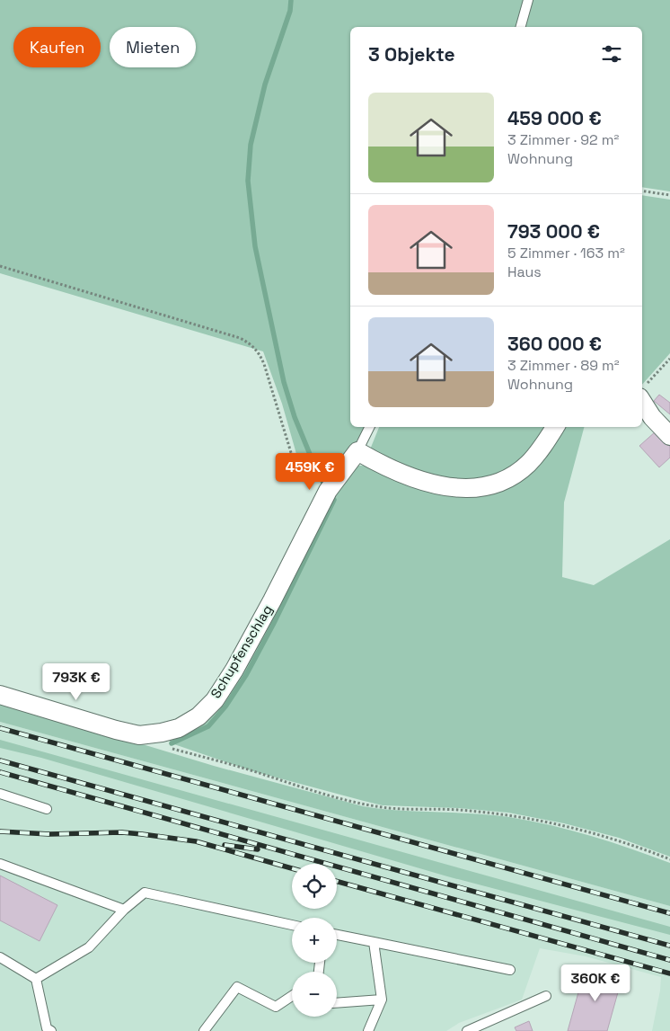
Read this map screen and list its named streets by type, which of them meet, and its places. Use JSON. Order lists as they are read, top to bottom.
{
  "streets": {
    "street": ["Schupfenschlag"]
  },
  "page": {
    "chip": ["Kaufen", "Mieten"],
    "heading": "3 Objekte",
    "list": [
      {
        "name": "459 000 €",
        "note": "3 Zimmer · 92 m² · Wohnung"
      },
      {
        "name": "793 000 €",
        "note": "5 Zimmer · 163 m² · Haus"
      },
      {
        "name": "360 000 €",
        "note": "3 Zimmer · 89 m² · Wohnung"
      }
    ],
    "price": ["459K €", "793K €", "360K €"],
    "map_buttons": ["+", "−"]
  }
}
